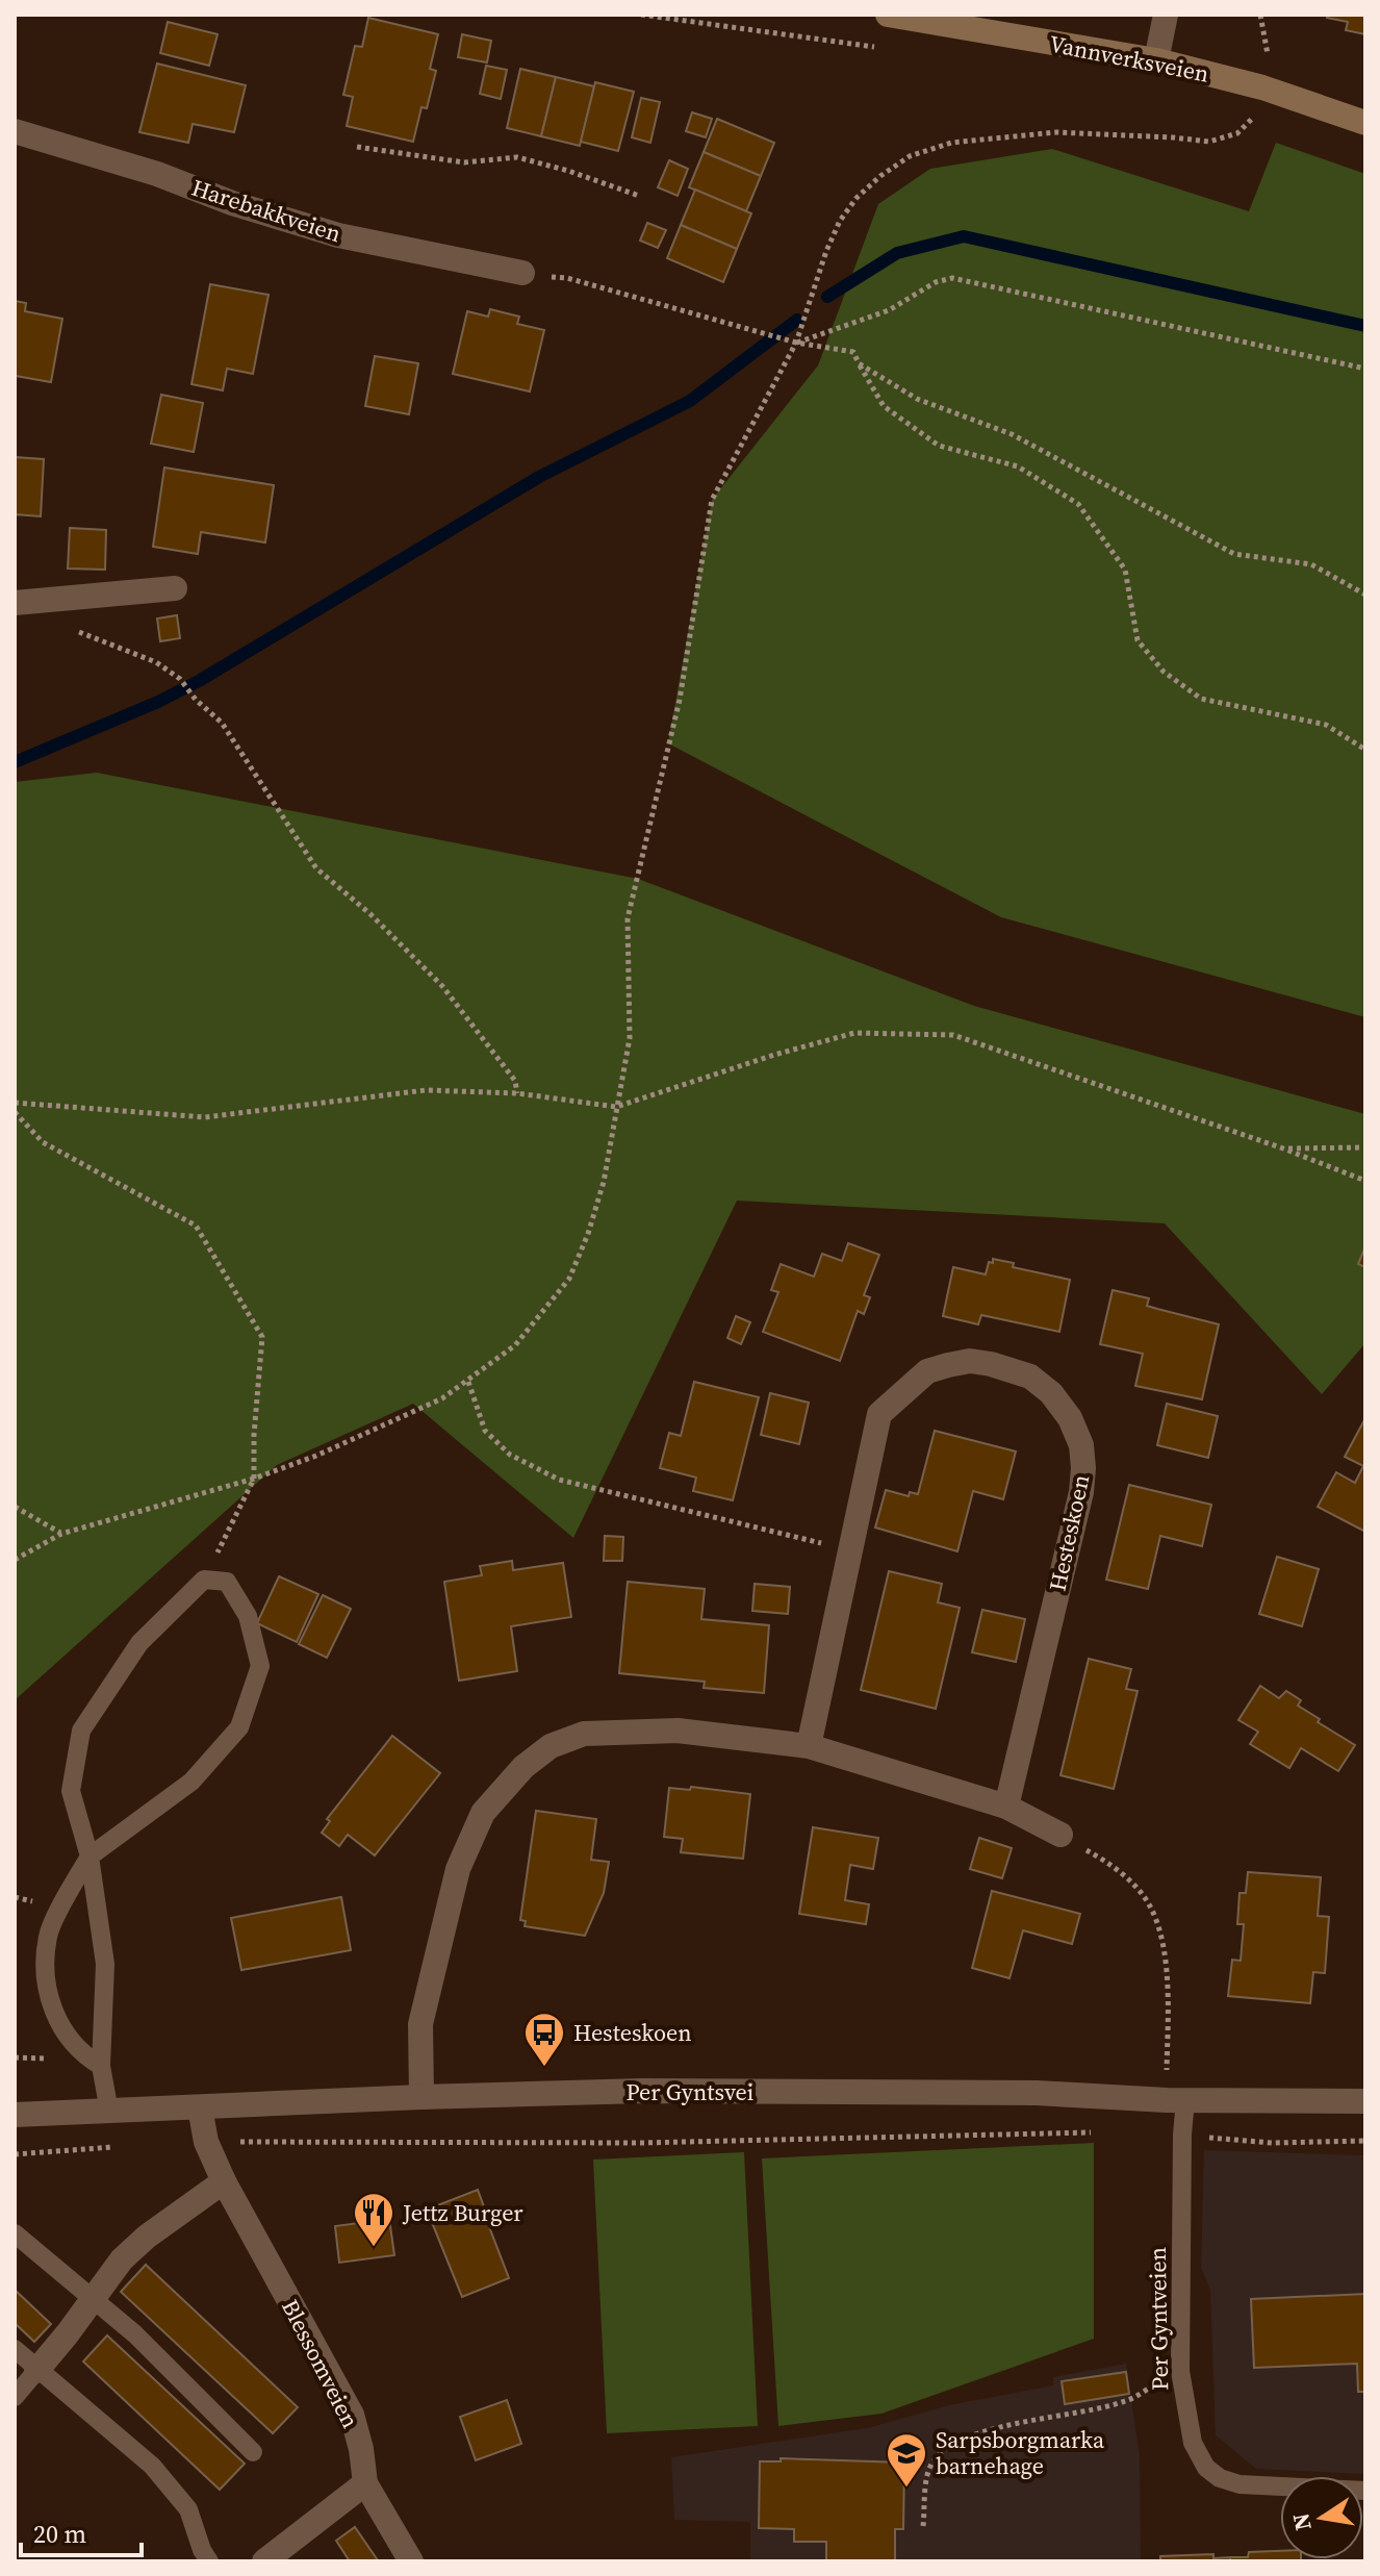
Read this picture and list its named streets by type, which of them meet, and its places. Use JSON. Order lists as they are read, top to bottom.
{
  "streets": {
    "main road": ["Vannverksveien"],
    "street": [
      "Harebakkveien",
      "Hesteskoen",
      "Per Gyntsvei",
      "Blessomveien"
    ],
    "lane": ["Per Gyntveien"]
  },
  "crossings": [
    ["Per Gyntsvei", "Per Gyntveien"],
    ["Per Gyntsvei", "Blessomveien"]
  ],
  "places": {
    "bus stop": ["Hesteskoen"],
    "restaurant": ["Jettz Burger"],
    "school or university": ["Sarpsborgmarka barnehage"]
  },
  "scale_bar": "20 m",
  "north": "left"
}
